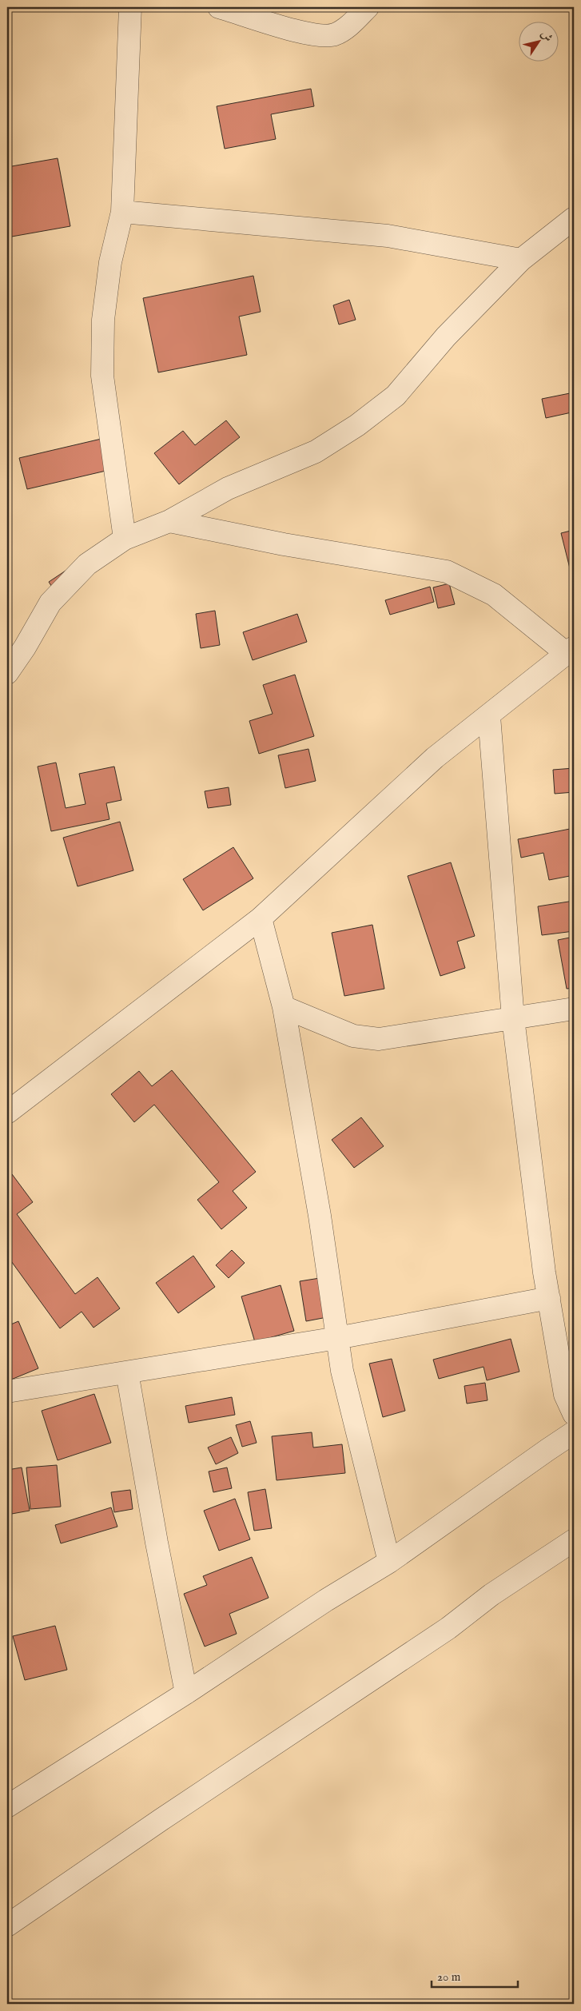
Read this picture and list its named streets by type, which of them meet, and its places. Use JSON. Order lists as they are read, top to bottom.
{
  "scale_bar": "20 m",
  "north": "top right"
}
